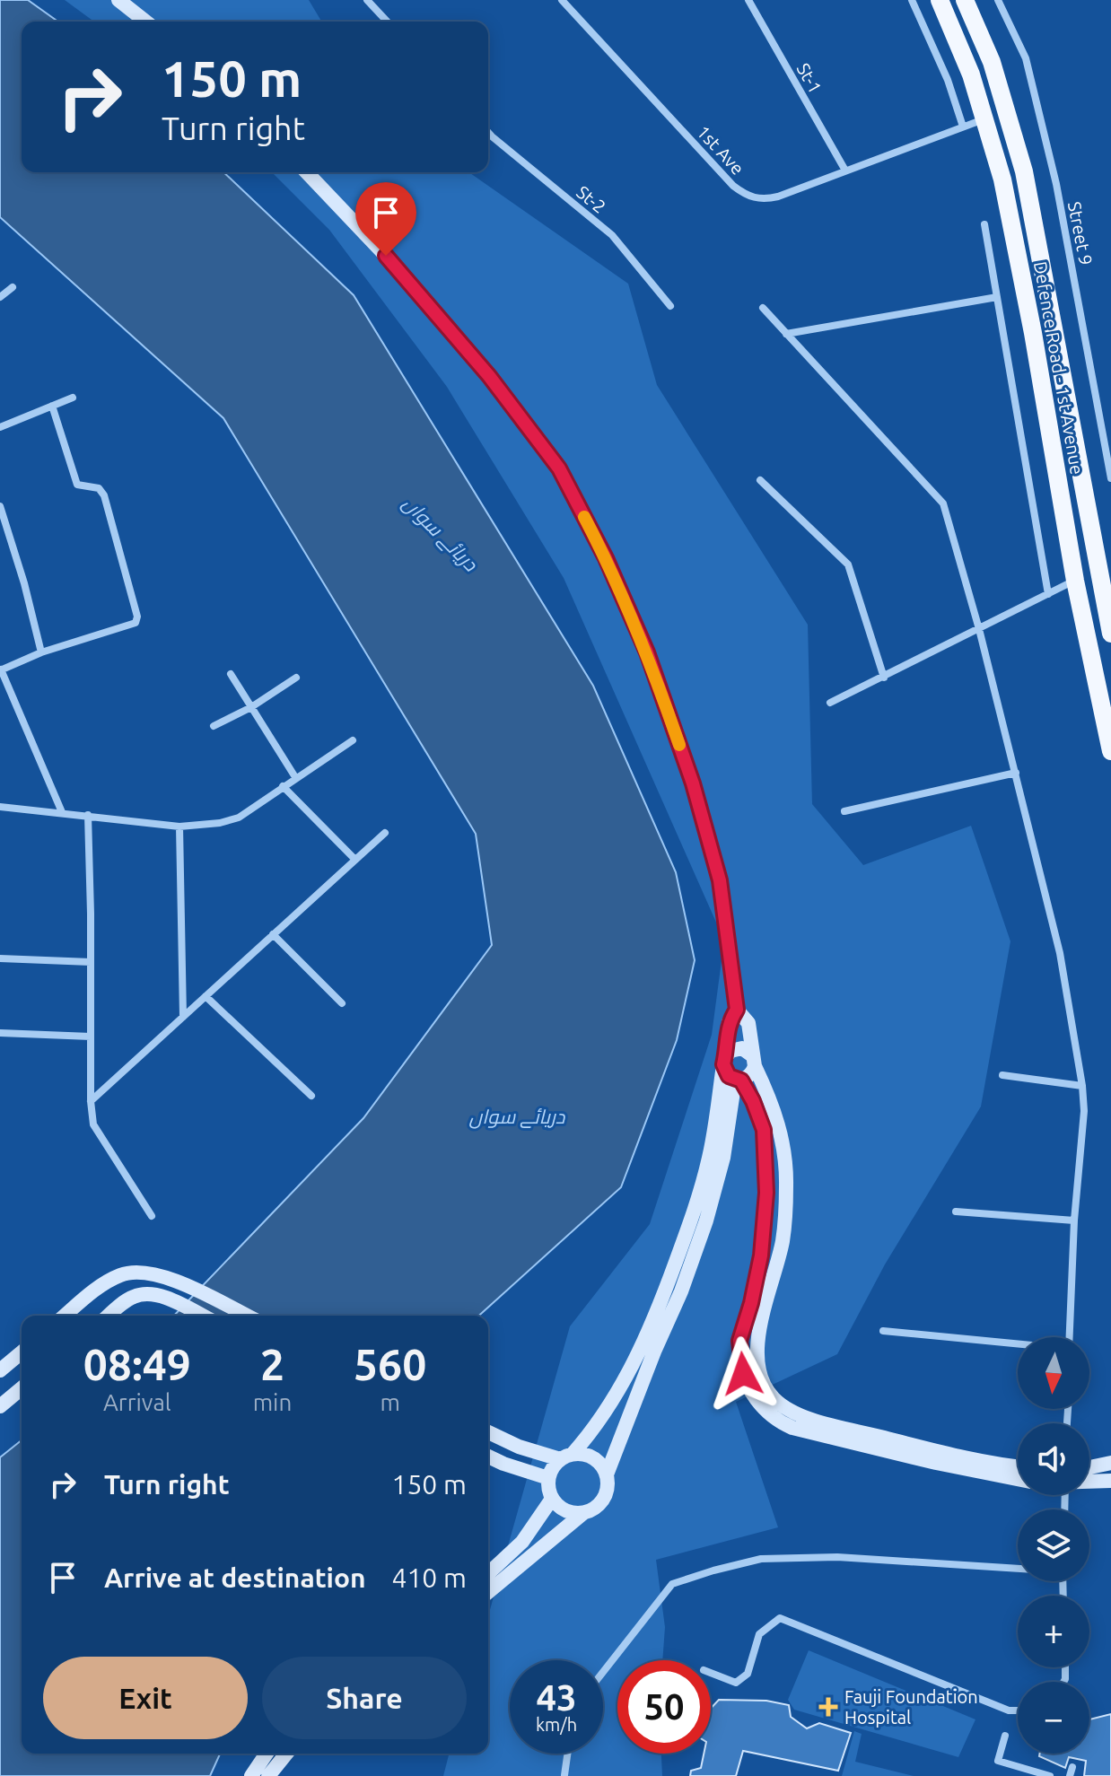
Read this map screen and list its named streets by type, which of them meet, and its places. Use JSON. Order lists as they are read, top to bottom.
{
  "streets": {
    "main road": ["Defence Road - 1st Avenue"],
    "street": [
      "St-1",
      "1st Ave",
      "St-2",
      "Street 9"
    ]
  },
  "crossings": [
    ["St-1", "1st Ave"],
    ["1st Ave", "Defence Road - 1st Avenue"]
  ],
  "water": ["دریائے سواں"],
  "places": {
    "health": ["Fauji Foundation Hospital"]
  },
  "north": "bottom",
  "page": {
    "turn": ["150 m", "Turn right"],
    "eta": [
      "08:49",
      "Arrival",
      "2",
      "min",
      "560",
      "m"
    ],
    "map_buttons": ["+", "−"],
    "list": [
      {
        "name": "Turn right",
        "value": "150 m"
      },
      {
        "name": "Arrive at destination",
        "value": "410 m"
      }
    ],
    "buttons": ["Exit", "Share"],
    "speed": "43 km/h",
    "limit": "50"
  }
}
